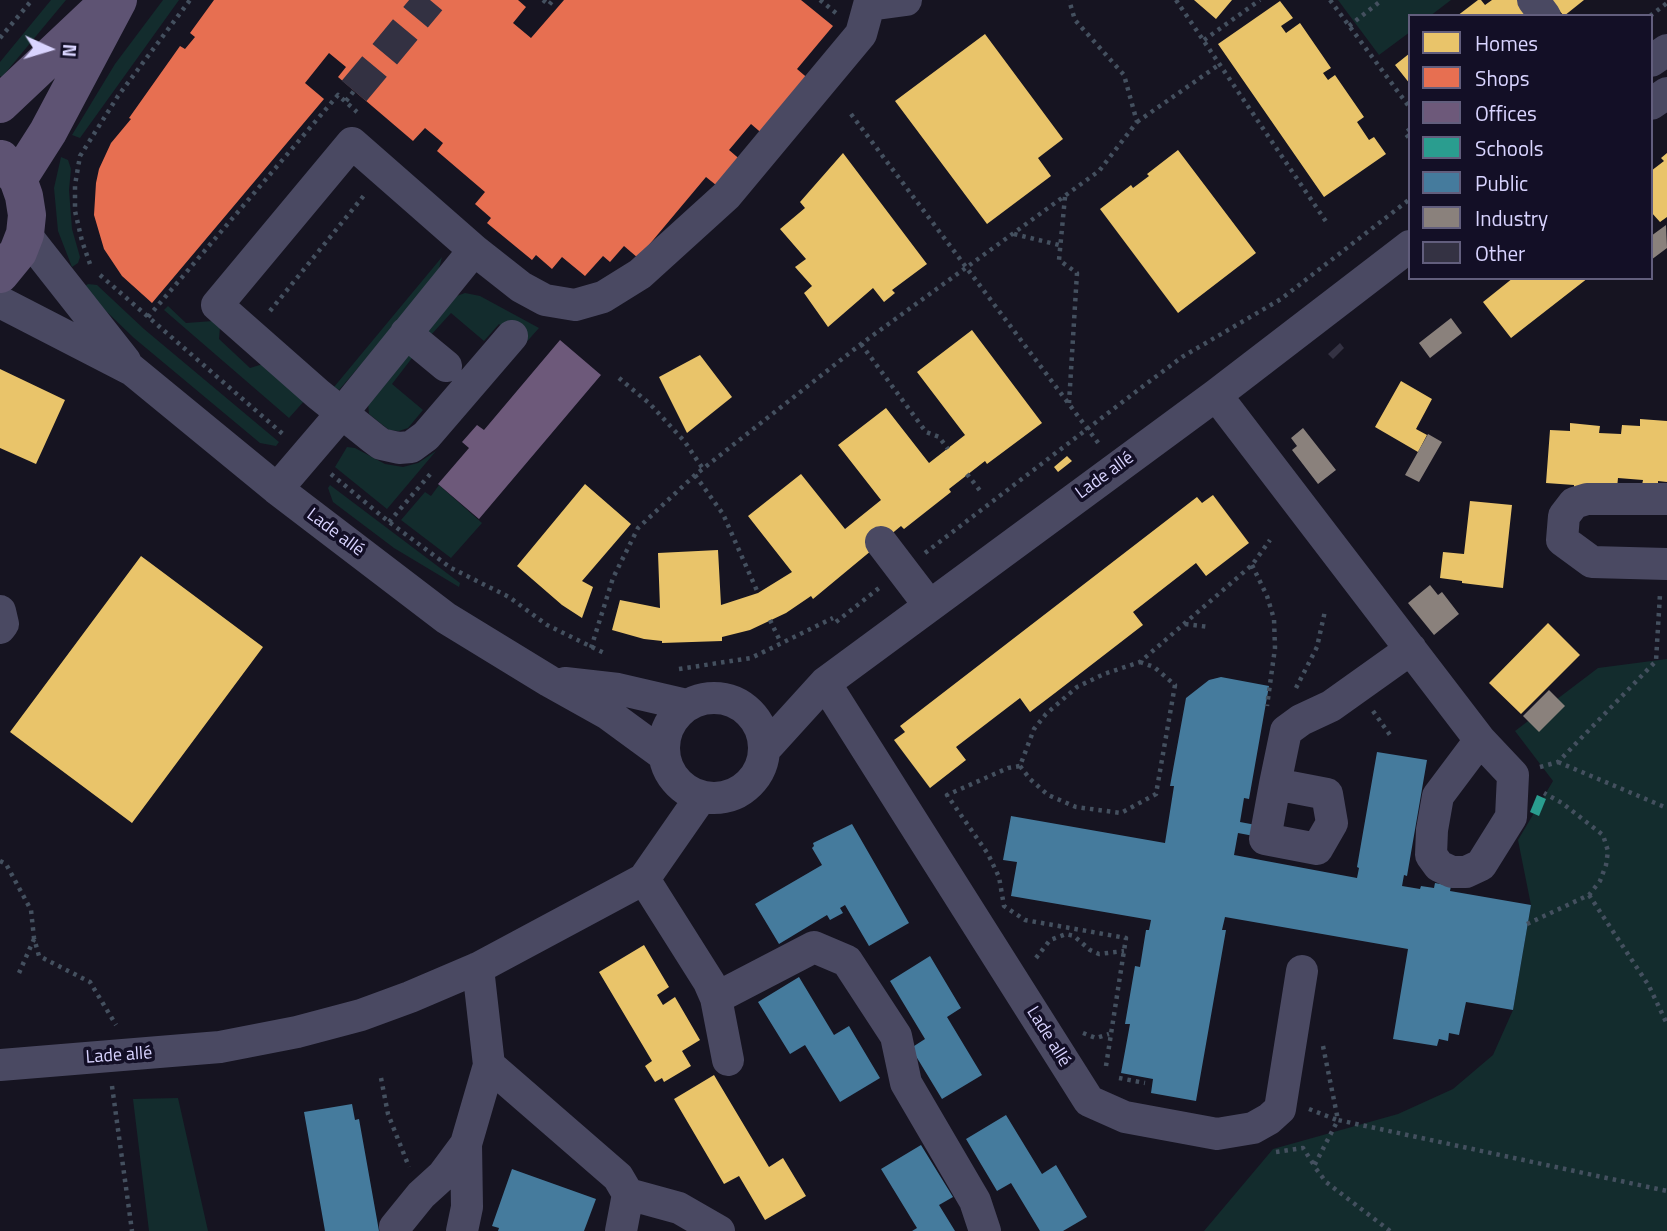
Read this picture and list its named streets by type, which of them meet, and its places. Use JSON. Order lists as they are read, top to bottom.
{
  "streets": {
    "street": ["Lade allé"]
  },
  "legend": [
    "Homes",
    "Shops",
    "Offices",
    "Schools",
    "Public",
    "Industry",
    "Other"
  ],
  "north": "right"
}
